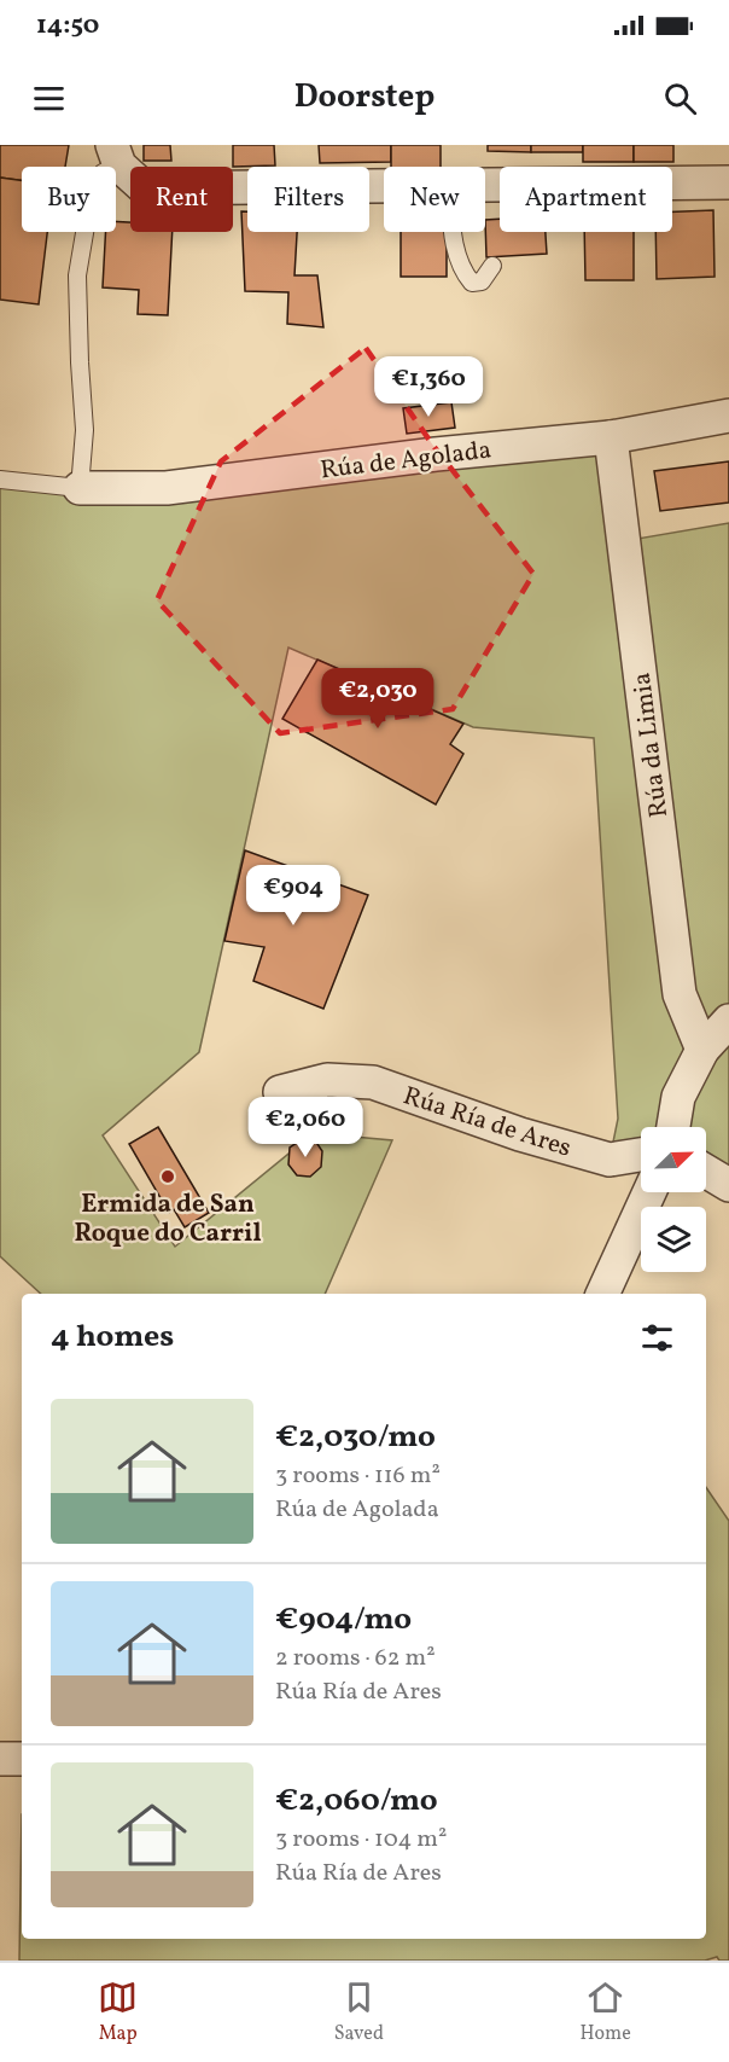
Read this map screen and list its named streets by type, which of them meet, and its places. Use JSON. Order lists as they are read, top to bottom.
{
  "streets": {
    "street": ["Rúa de Agolada", "Rúa da Limia", "Rúa Ría de Ares"]
  },
  "crossings": [
    ["Rúa de Agolada", "Rúa da Limia"]
  ],
  "places": ["Ermida de San Roque do Carril"],
  "north": "top right",
  "page": {
    "status": "14:50",
    "header": "Doorstep",
    "chip": [
      "Buy",
      "Rent",
      "Filters",
      "New",
      "Apartment"
    ],
    "price": [
      "€1,360",
      "€2,030",
      "€904",
      "€2,060"
    ],
    "heading": "4 homes",
    "list": [
      {
        "name": "€2,030/mo",
        "note": "3 rooms · 116 m² · Rúa de Agolada"
      },
      {
        "name": "€904/mo",
        "note": "2 rooms · 62 m² · Rúa Ría de Ares"
      },
      {
        "name": "€2,060/mo",
        "note": "3 rooms · 104 m² · Rúa Ría de Ares"
      }
    ],
    "tabs": ["Map", "Saved", "Home"]
  }
}
